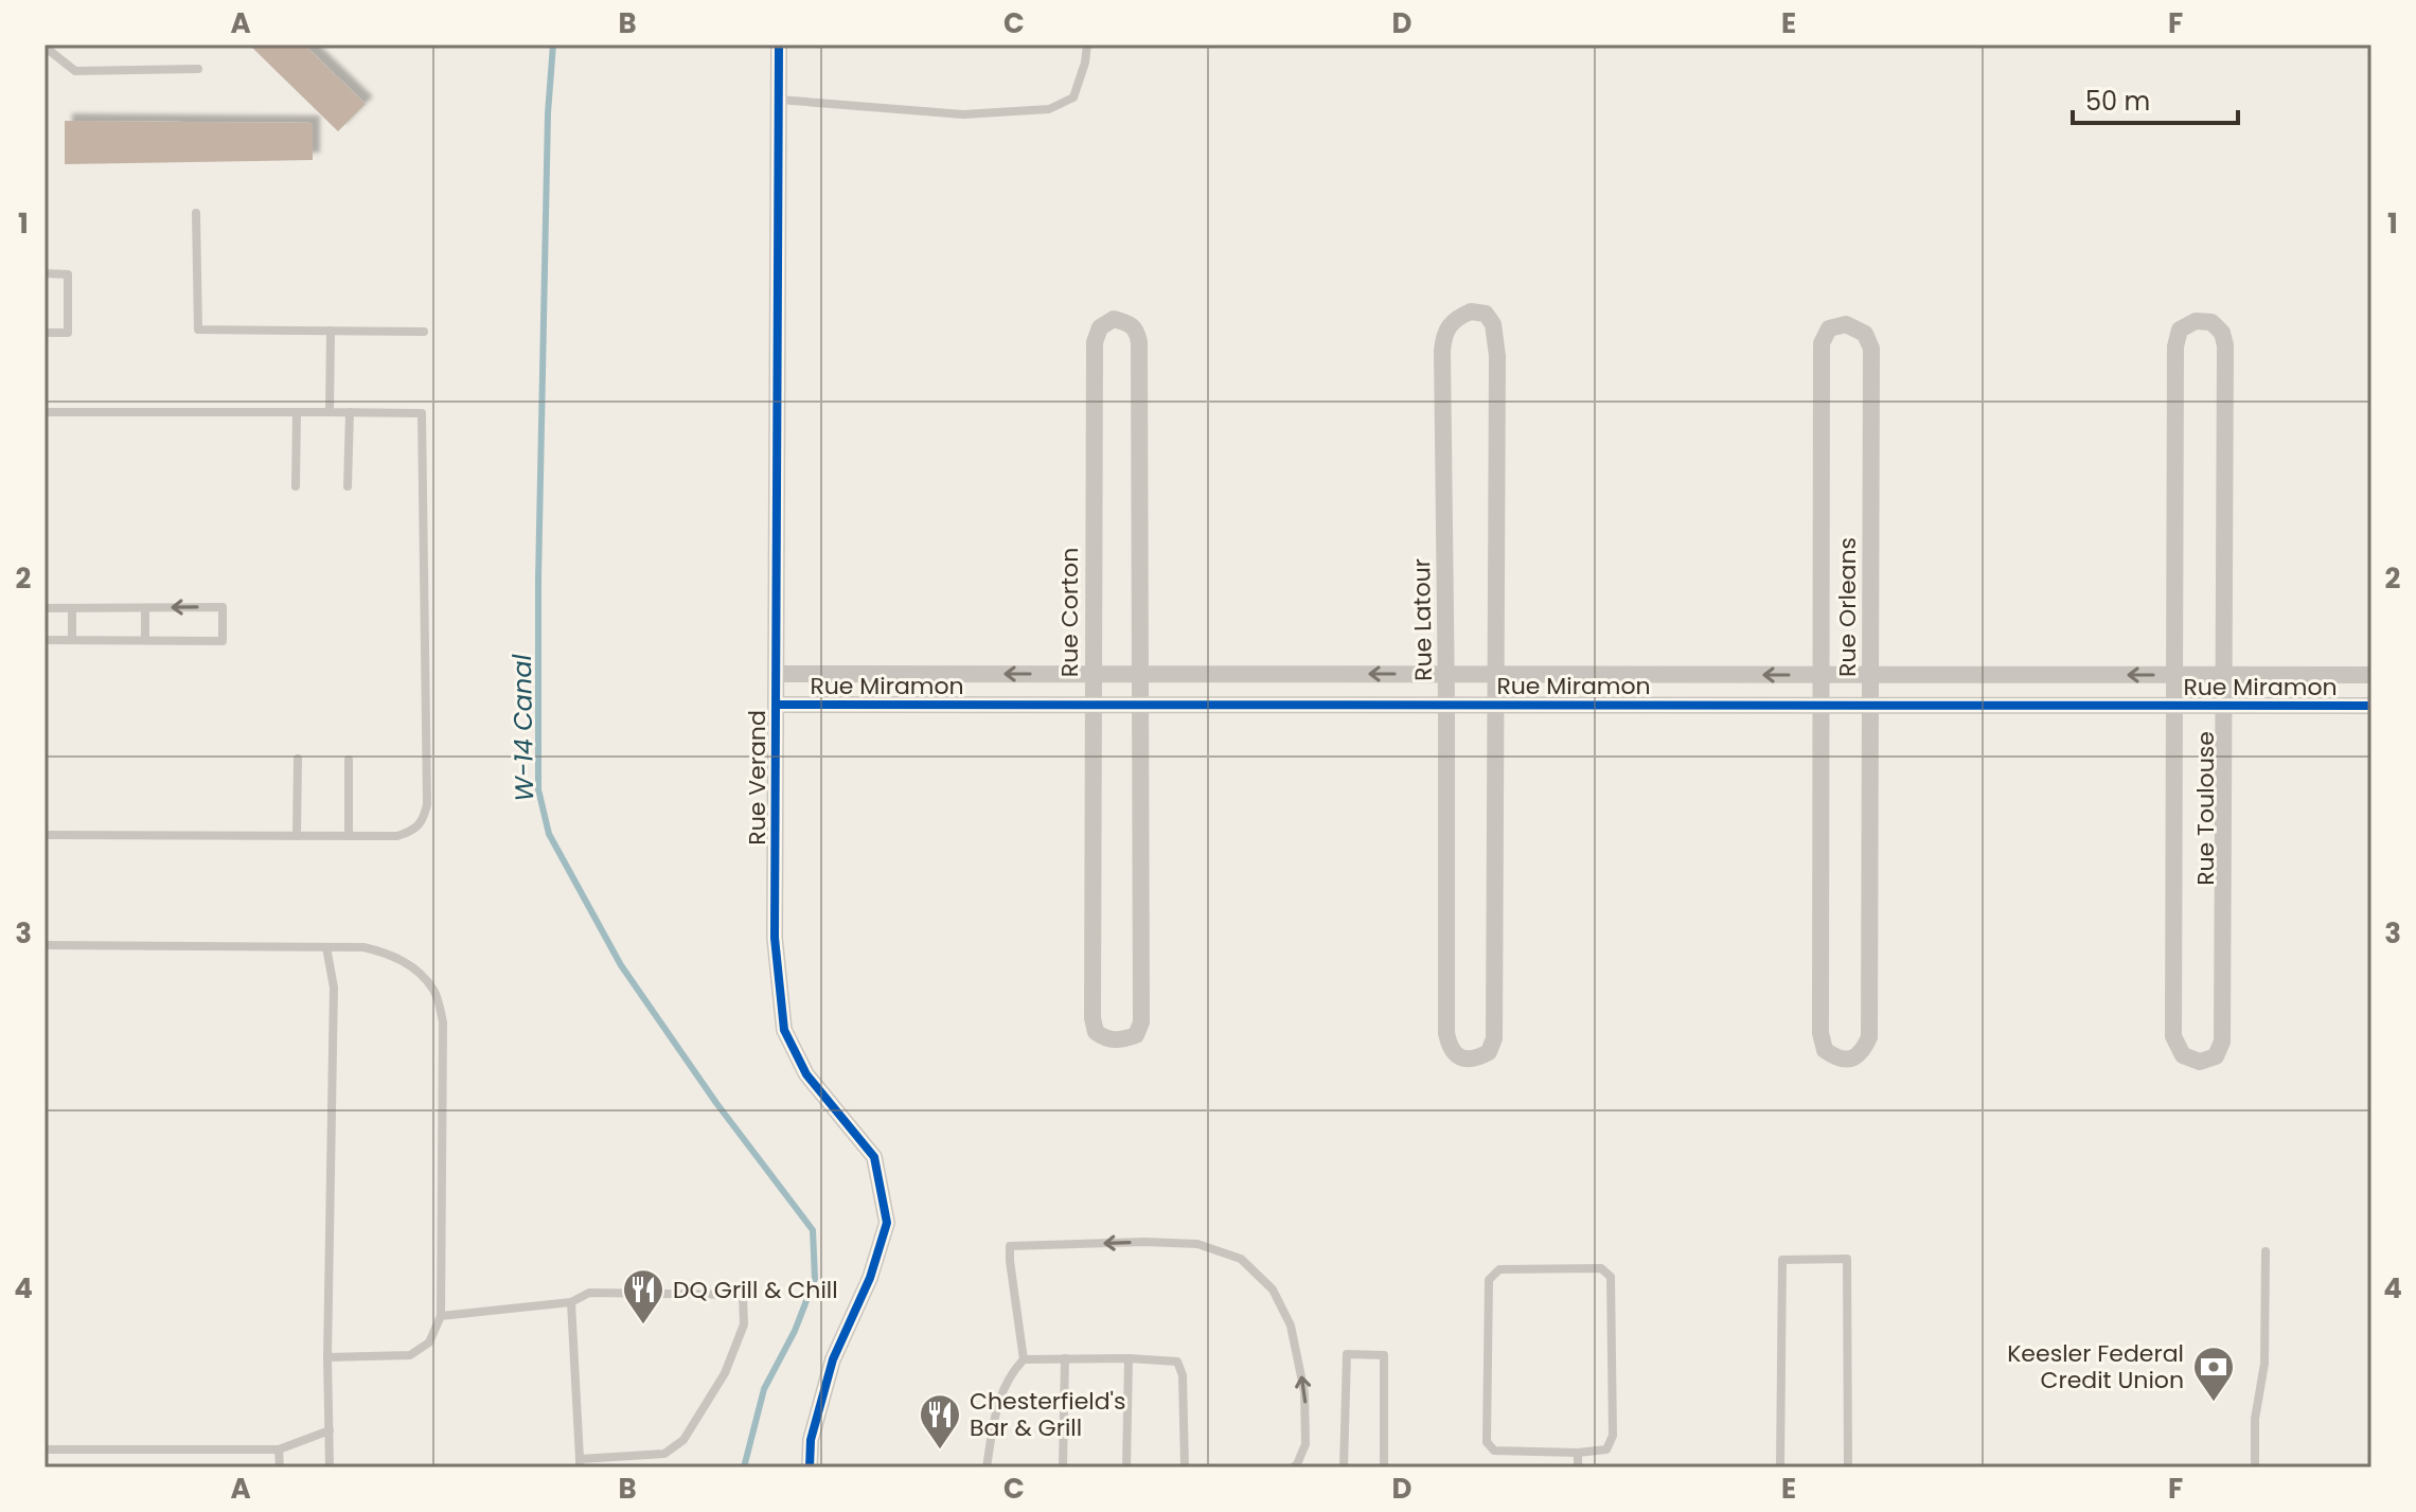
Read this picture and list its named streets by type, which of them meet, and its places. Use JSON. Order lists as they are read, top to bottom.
{
  "streets": {
    "street": [
      "Rue Orleans",
      "Rue Corton",
      "Rue Latour",
      "Rue Miramon",
      "Rue Verand",
      "Rue Toulouse"
    ]
  },
  "crossings": [
    ["Rue Orleans", "Rue Miramon"],
    ["Rue Corton", "Rue Miramon"],
    ["Rue Latour", "Rue Miramon"],
    ["Rue Miramon", "Rue Verand"],
    ["Rue Miramon", "Rue Toulouse"]
  ],
  "water": ["W-14 Canal"],
  "places": {
    "restaurant": ["DQ Grill & Chill", "Chesterfield's Bar & Grill"],
    "bank": ["Keesler Federal Credit Union"]
  },
  "scale_bar": "50 m",
  "grid": {
    "columns": [
      "A",
      "B",
      "C",
      "D",
      "E",
      "F"
    ],
    "rows": [
      "1",
      "2",
      "3",
      "4"
    ]
  }
}
